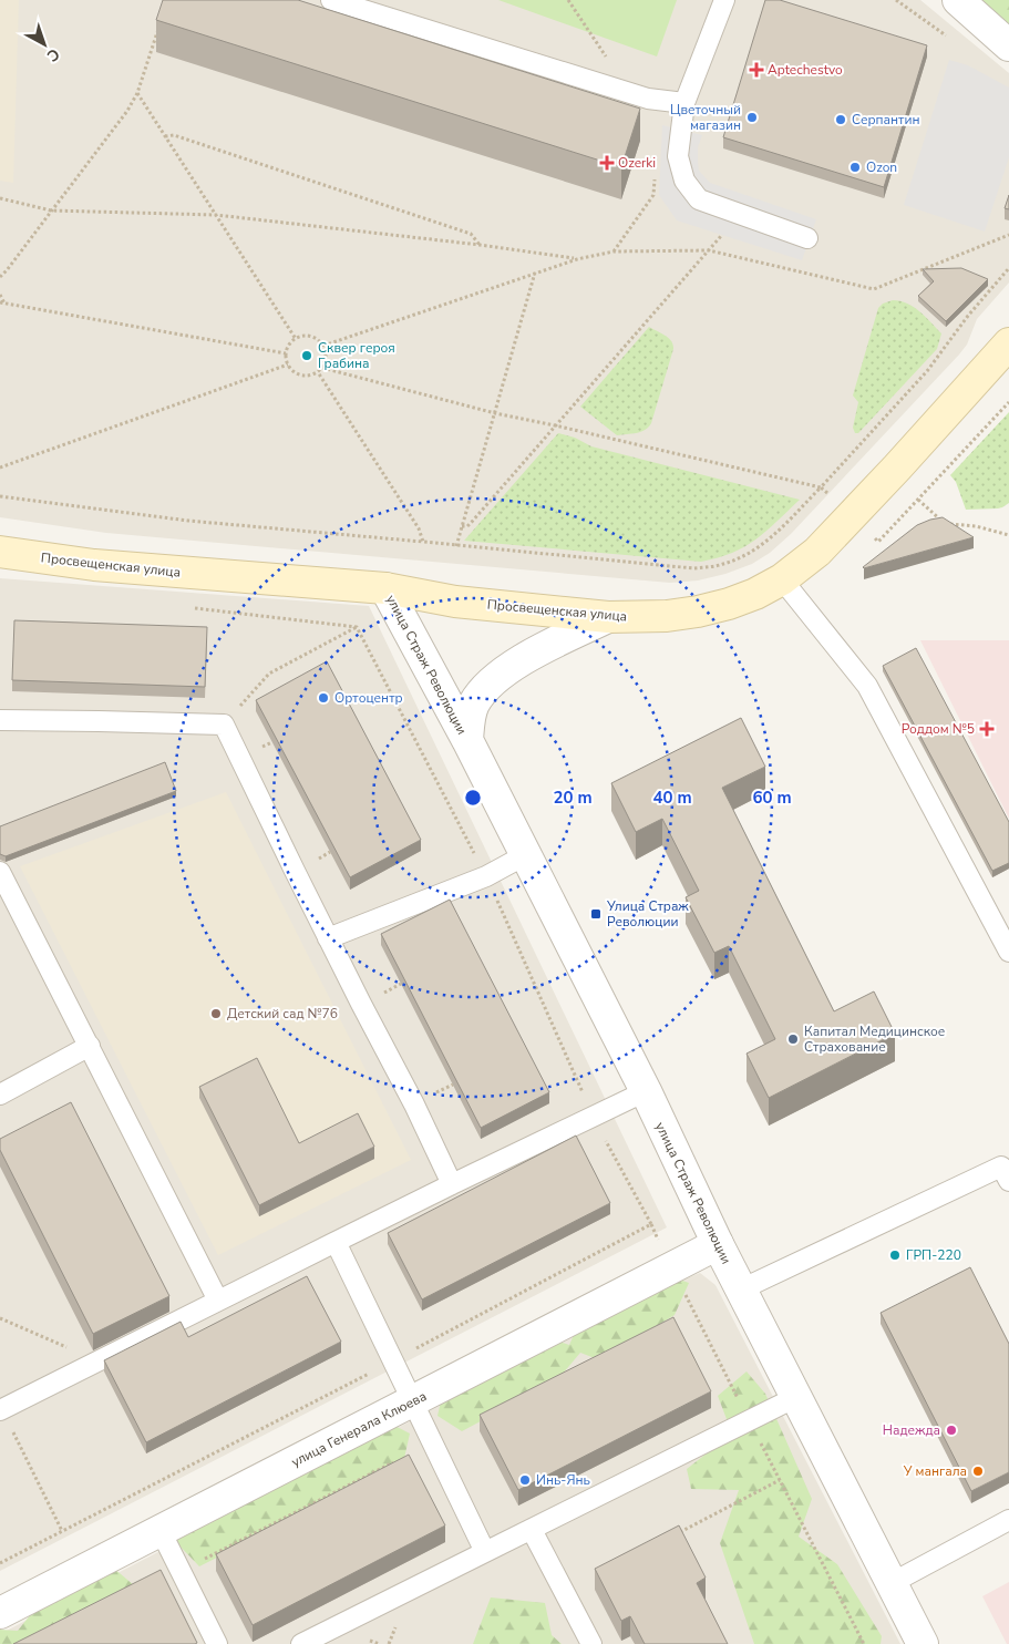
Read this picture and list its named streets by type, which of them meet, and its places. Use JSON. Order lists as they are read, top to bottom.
{
  "streets": {
    "main road": ["Просвещенская улица"],
    "street": ["улица Страж Революции", "улица Генерала Клюева"]
  },
  "crossings": [
    ["Просвещенская улица", "улица Страж Революции"],
    ["улица Страж Революции", "улица Генерала Клюева"]
  ],
  "places": {
    "health": ["Aptechestvo", "Ozerki", "Роддом №5"],
    "other": [
      "Цветочный магазин",
      "Серпантин",
      "Ozon",
      "Сквер героя Грабина",
      "Ортоцентр",
      "Детский сад №76",
      "Капитал Медицинское Страхование",
      "ГРП-220",
      "Надежда",
      "У мангала",
      "Инь-Янь"
    ],
    "transit": ["Улица Страж Революции"]
  },
  "north": "bottom right",
  "rings": ["20 m", "40 m", "60 m"]
}
